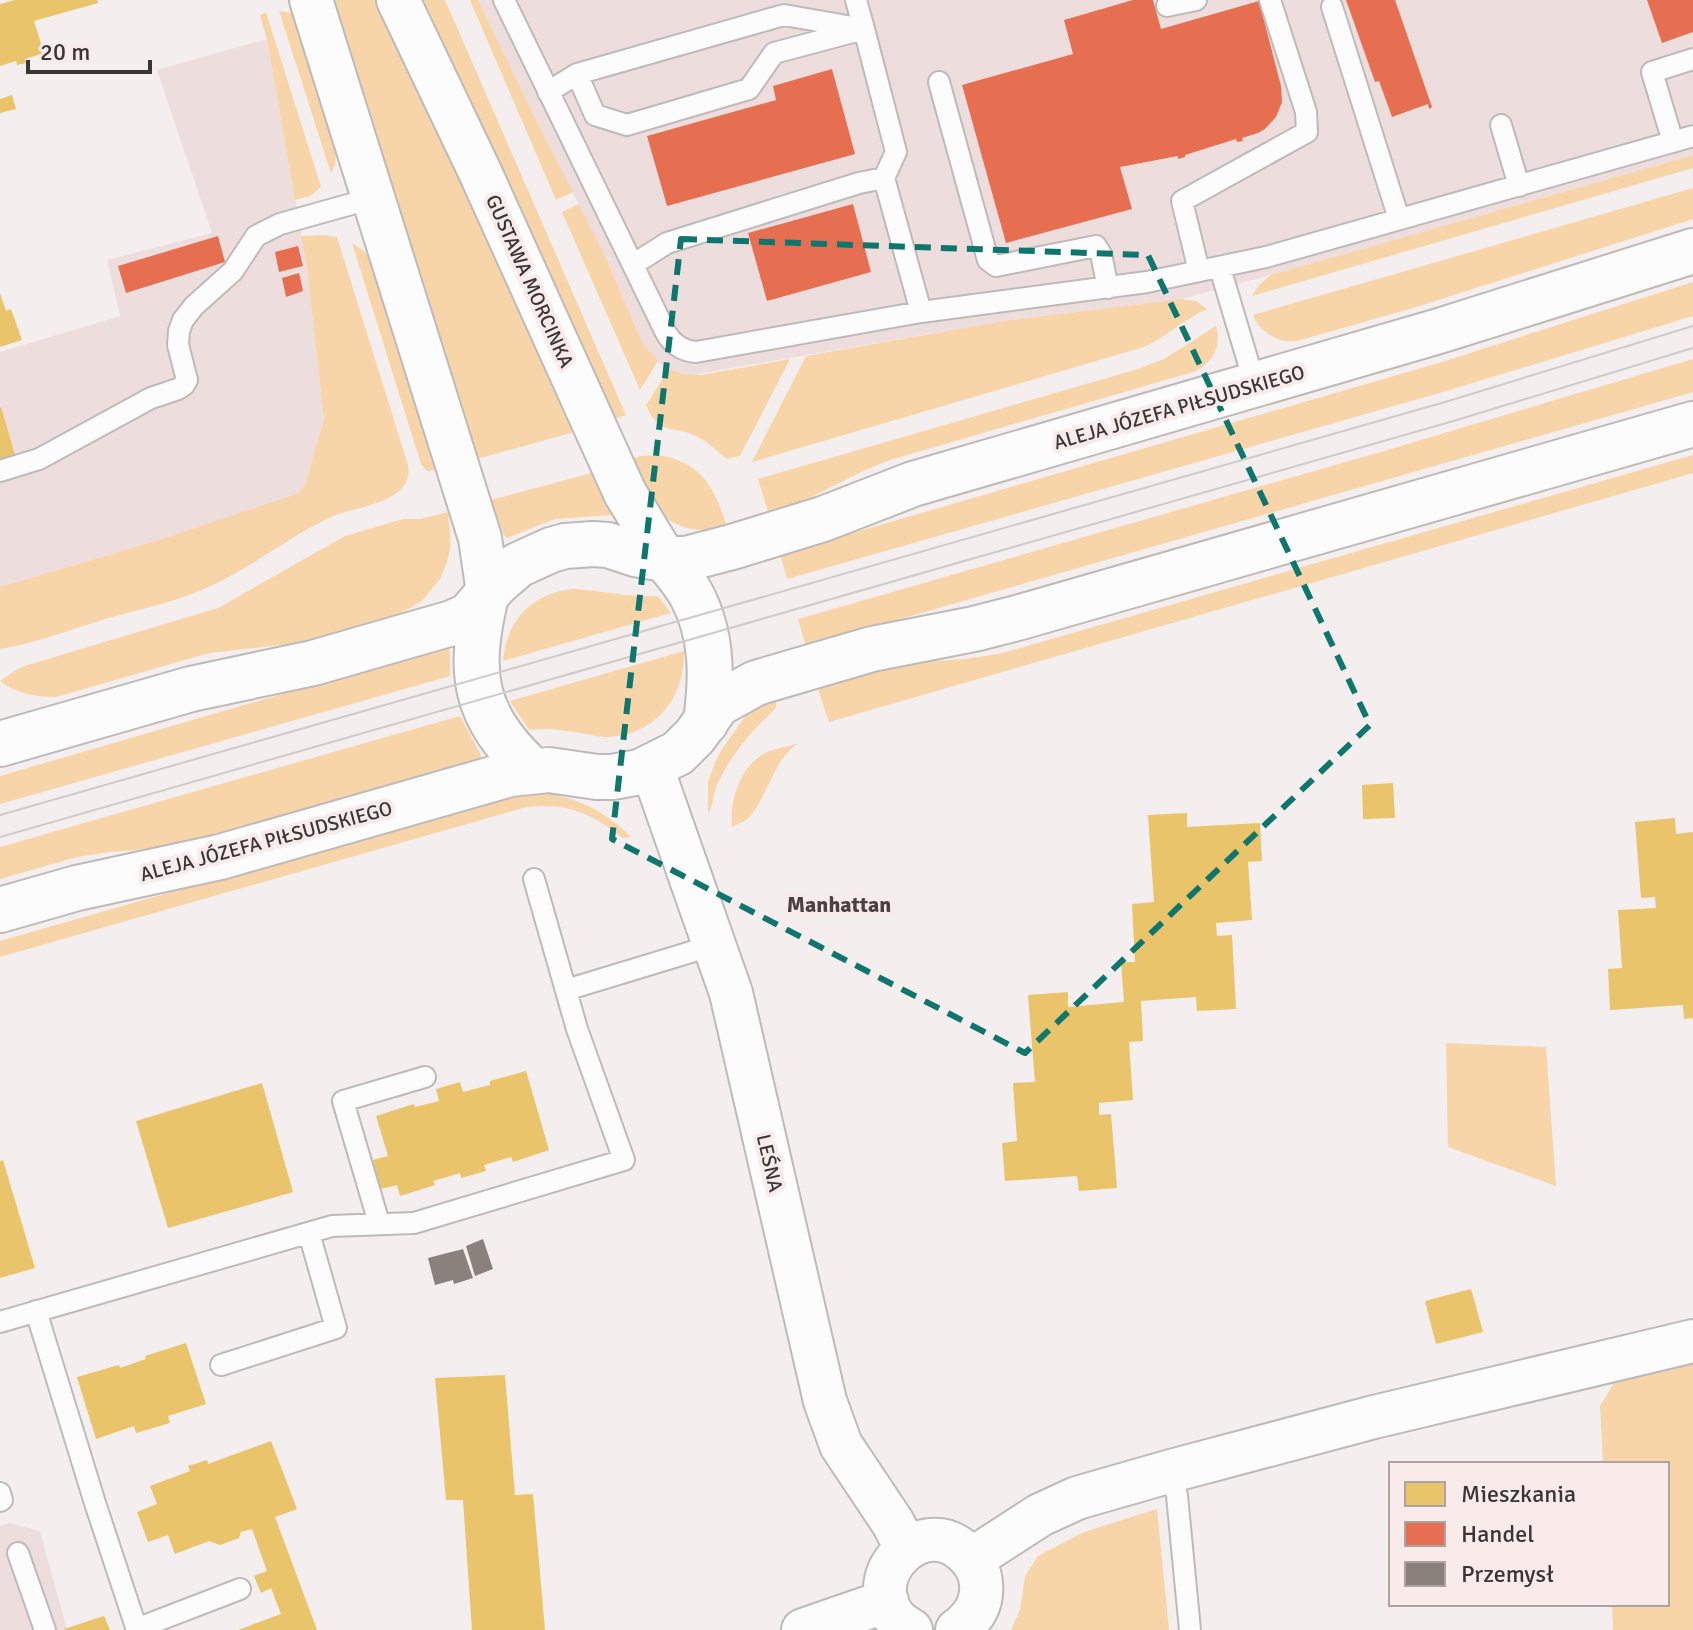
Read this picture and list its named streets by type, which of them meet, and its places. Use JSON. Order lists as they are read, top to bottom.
{
  "streets": {
    "street": ["GUSTAWA MORCINKA", "ALEJA JÓZEFA PIŁSUDSKIEGO", "LEŚNA"]
  },
  "crossings": [
    ["GUSTAWA MORCINKA", "ALEJA JÓZEFA PIŁSUDSKIEGO"],
    ["GUSTAWA MORCINKA", "LEŚNA"],
    ["ALEJA JÓZEFA PIŁSUDSKIEGO", "LEŚNA"]
  ],
  "districts": ["Manhattan"],
  "legend": ["Mieszkania", "Handel", "Przemysł"],
  "scale_bar": "20 m"
}
